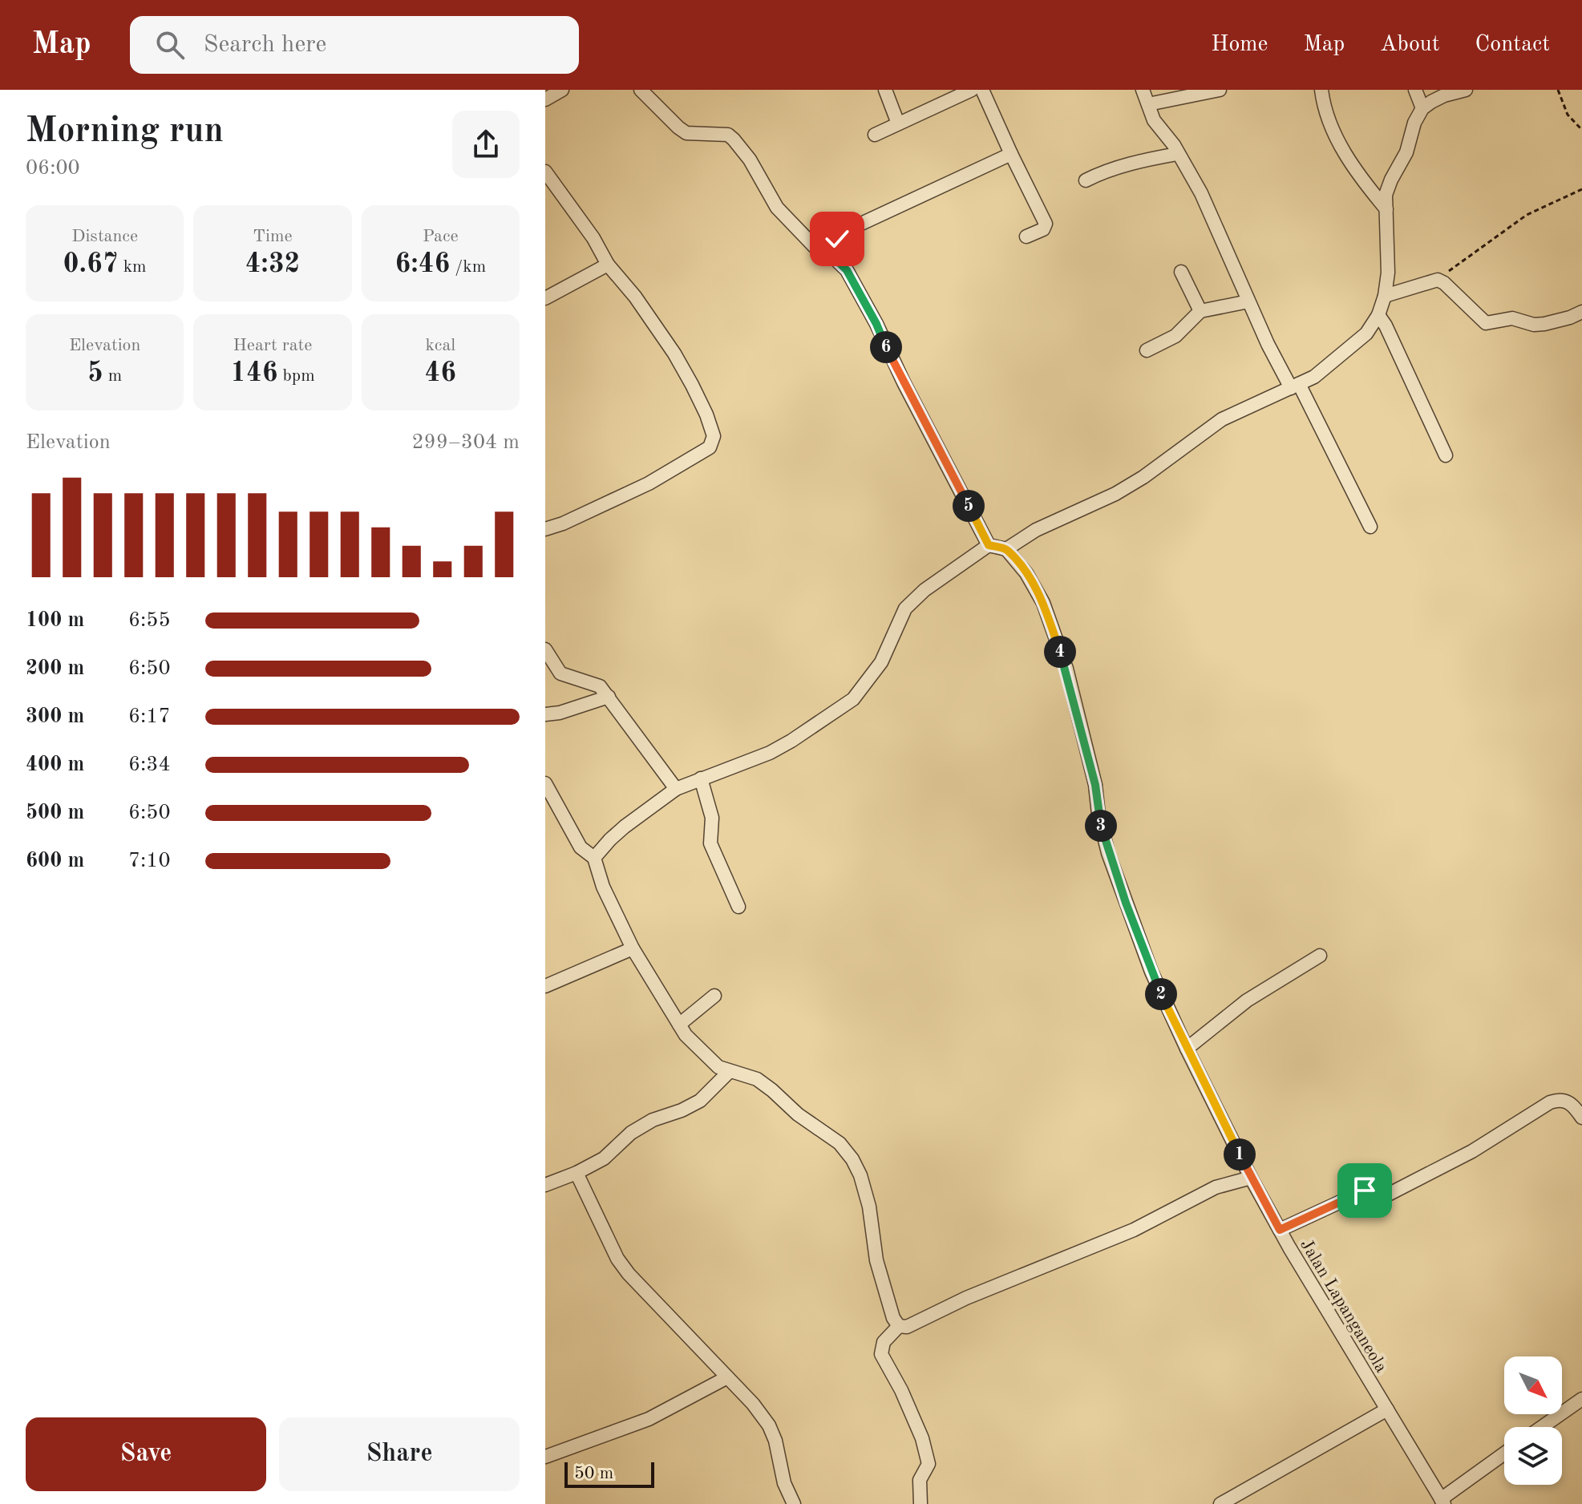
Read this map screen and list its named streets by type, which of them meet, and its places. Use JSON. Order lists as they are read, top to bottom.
{
  "streets": {
    "street": ["Jalan Lapanganeola"]
  },
  "scale_bar": "50 m",
  "north": "bottom right",
  "page": {
    "header": "Map",
    "search": "Search here",
    "nav": [
      "Home",
      "Map",
      "About",
      "Contact"
    ],
    "heading": ["Morning run", "06:00"],
    "stats": [
      ["Distance", "0.67 km"],
      ["Time", "4:32"],
      ["Pace", "6:46 /km"],
      ["Elevation", "5 m"],
      ["Heart rate", "146 bpm"],
      ["kcal", "46"]
    ],
    "pins": [
      "6",
      "5",
      "4",
      "3",
      "2",
      "1"
    ],
    "chart": ["Elevation", "299–304 m"],
    "list": [
      {
        "name": "100 m",
        "note": "6:55"
      },
      {
        "name": "200 m",
        "note": "6:50"
      },
      {
        "name": "300 m",
        "note": "6:17"
      },
      {
        "name": "400 m",
        "note": "6:34"
      },
      {
        "name": "500 m",
        "note": "6:50"
      },
      {
        "name": "600 m",
        "note": "7:10"
      }
    ],
    "buttons": ["Save", "Share"],
    "scale": "50 m"
  }
}
